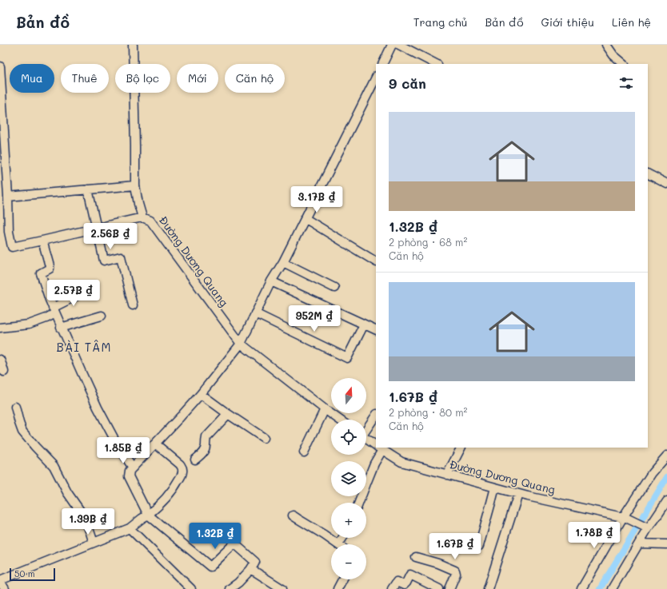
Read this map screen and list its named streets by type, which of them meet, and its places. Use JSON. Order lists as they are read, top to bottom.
{
  "streets": {
    "street": ["Đường Dương Quang"]
  },
  "districts": ["BÀI TÂM"],
  "scale_bar": "50 m",
  "north": "top",
  "page": {
    "header": "Bản đồ",
    "nav": [
      "Trang chủ",
      "Bản đồ",
      "Giới thiệu",
      "Liên hệ"
    ],
    "chip": [
      "Mua",
      "Thuê",
      "Bộ lọc",
      "Mới",
      "Căn hộ"
    ],
    "heading": "9 căn",
    "list": [
      {
        "name": "1.32B ₫",
        "note": "2 phòng · 68 m² · Căn hộ"
      },
      {
        "name": "1.67B ₫",
        "note": "2 phòng · 80 m² · Căn hộ"
      }
    ],
    "price": [
      "3.17B ₫",
      "2.56B ₫",
      "2.57B ₫",
      "952M ₫",
      "1.85B ₫",
      "1.39B ₫",
      "1.78B ₫",
      "1.32B ₫",
      "1.67B ₫"
    ],
    "map_buttons": ["+", "−"],
    "scale": "50 m"
  }
}
